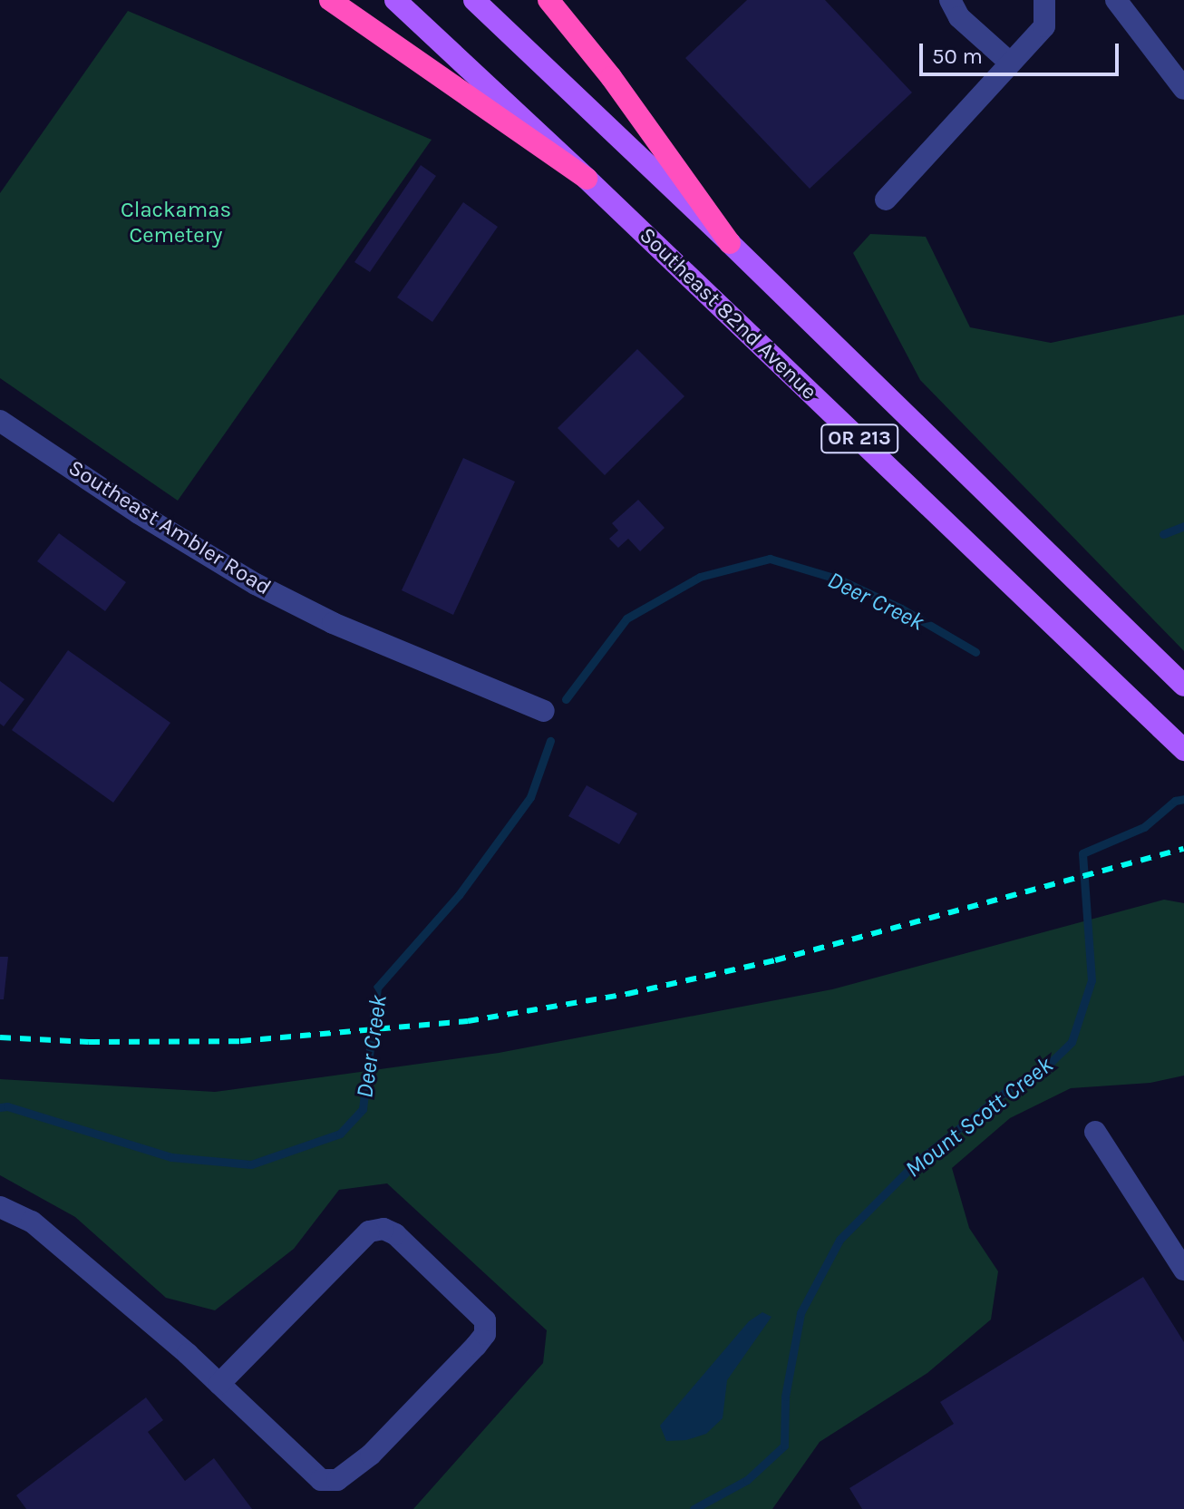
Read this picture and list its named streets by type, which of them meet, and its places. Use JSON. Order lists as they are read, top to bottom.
{
  "streets": {
    "main road": ["Southeast 82nd Avenue", "OR 213"],
    "street": ["Southeast Ambler Road"]
  },
  "water": ["Deer Creek", "Mount Scott Creek"],
  "parks": ["Clackamas Cemetery"],
  "scale_bar": "50 m"
}
